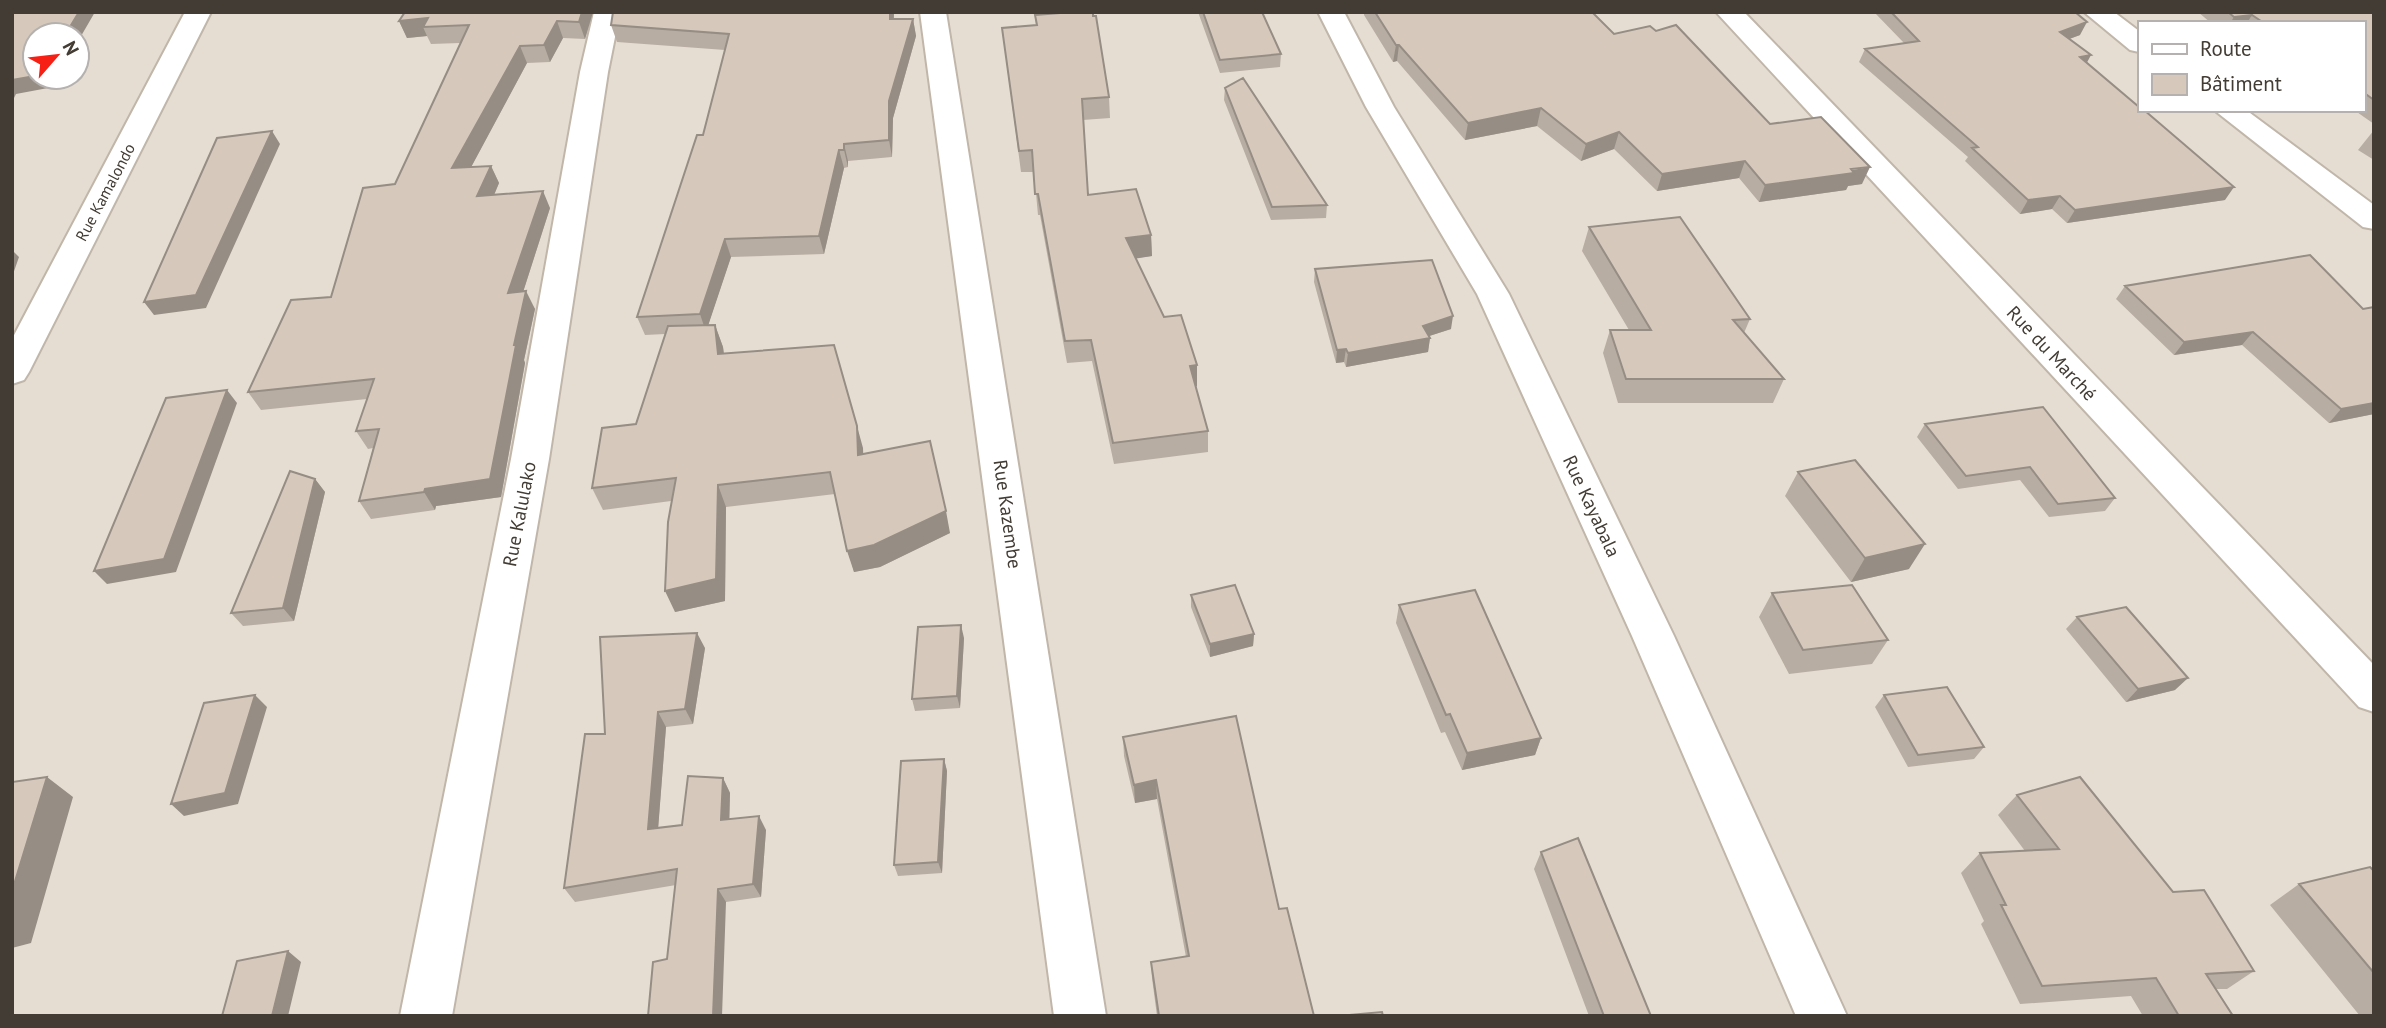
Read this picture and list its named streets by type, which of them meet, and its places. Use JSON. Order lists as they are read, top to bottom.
{
  "streets": {
    "street": [
      "Rue Kamalondo",
      "Rue du Marché",
      "Rue Kayabala",
      "Rue Kalulako",
      "Rue Kazembe"
    ]
  },
  "legend": ["Route", "Bâtiment"],
  "north": "top right"
}
